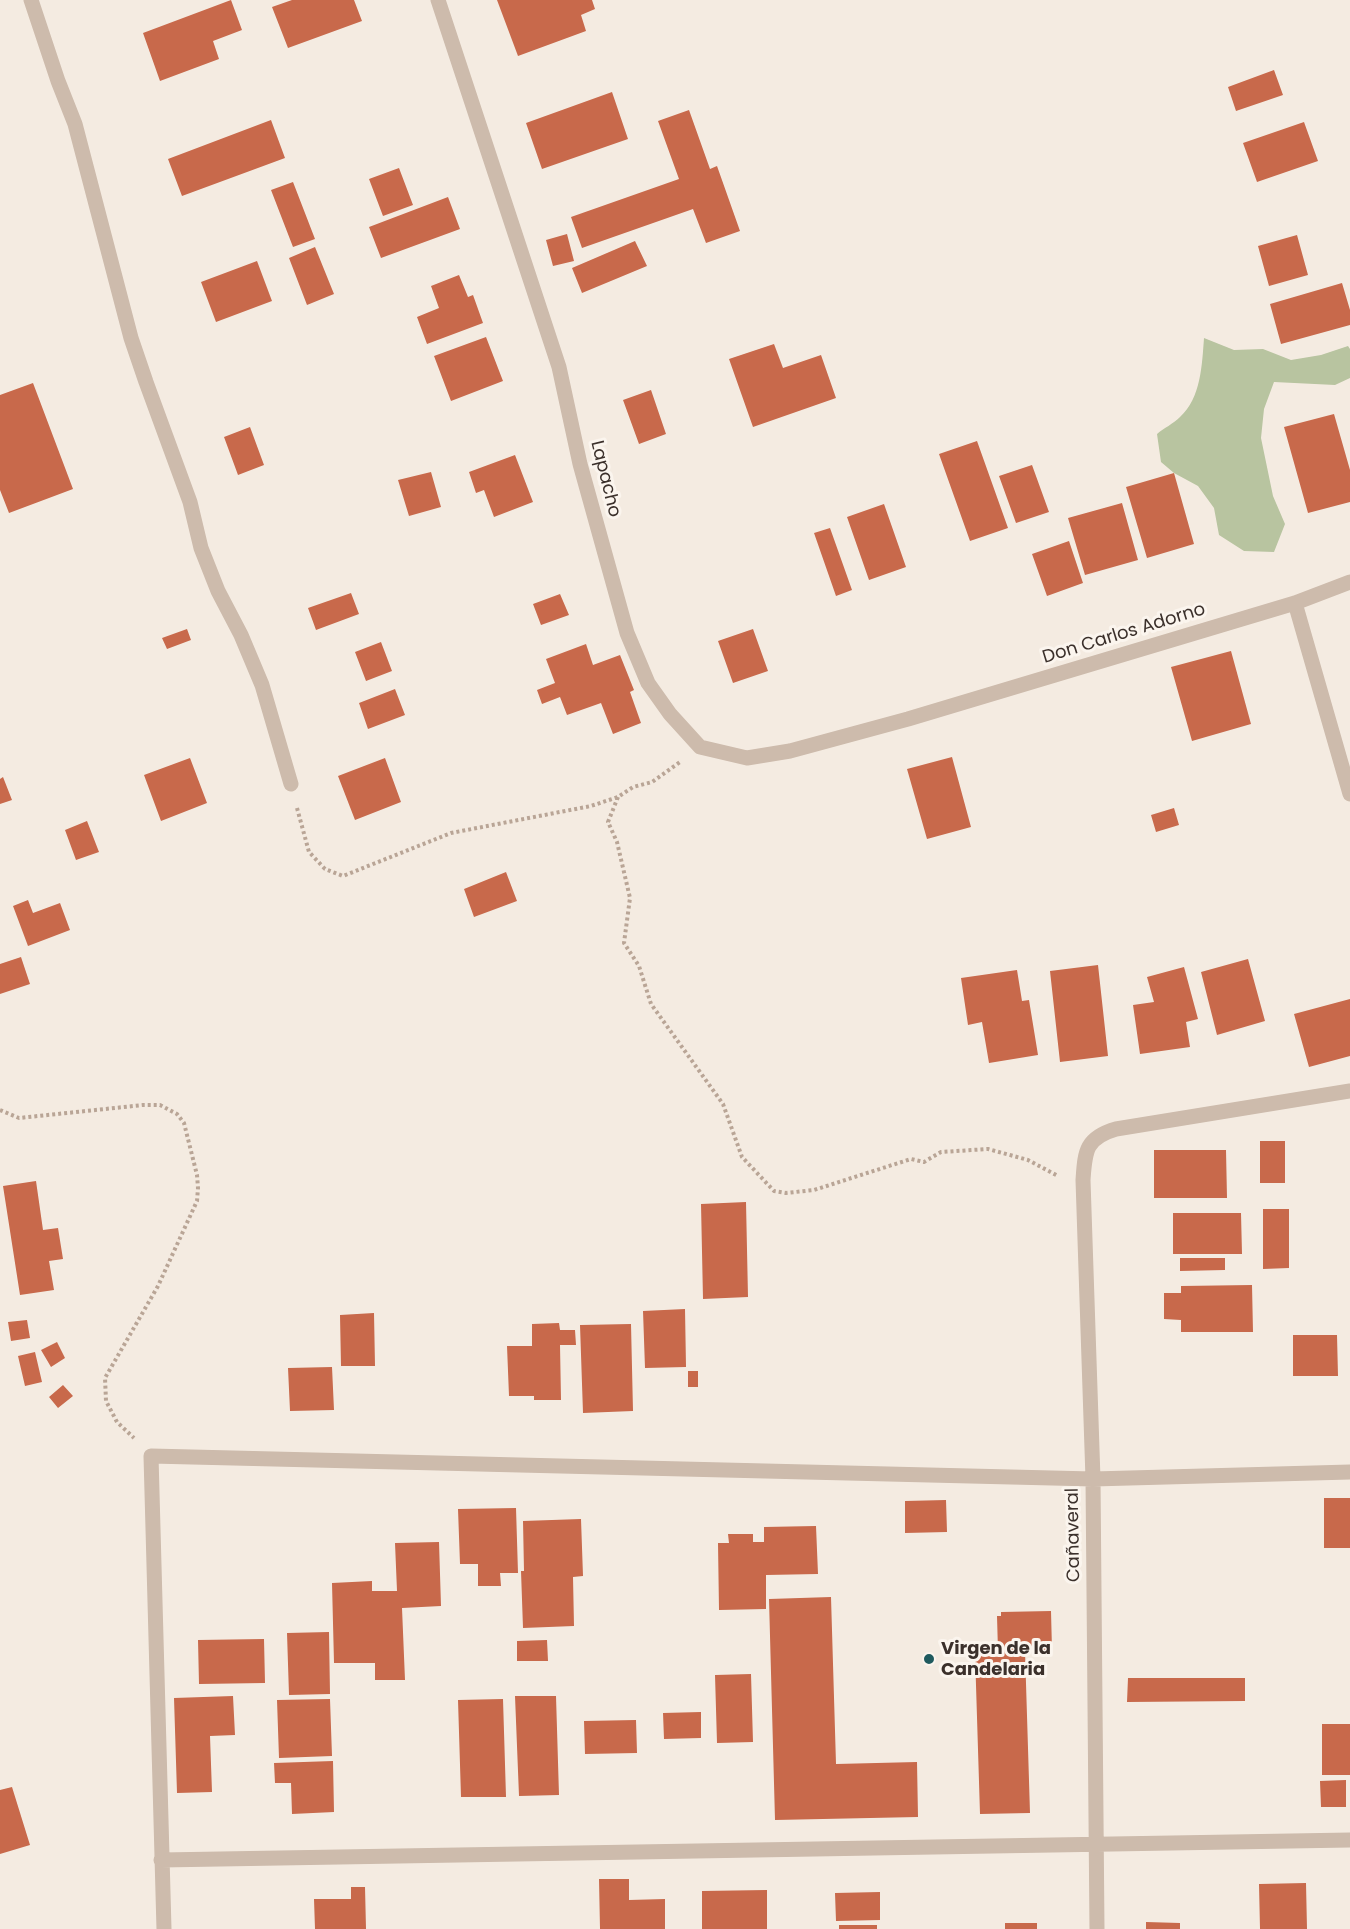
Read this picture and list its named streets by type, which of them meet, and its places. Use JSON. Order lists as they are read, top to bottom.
{
  "streets": {
    "street": ["Lapacho", "Don Carlos Adorno", "Cañaveral"]
  },
  "crossings": [
    ["Lapacho", "Don Carlos Adorno"]
  ],
  "places": ["Virgen de la Candelaria"]
}
